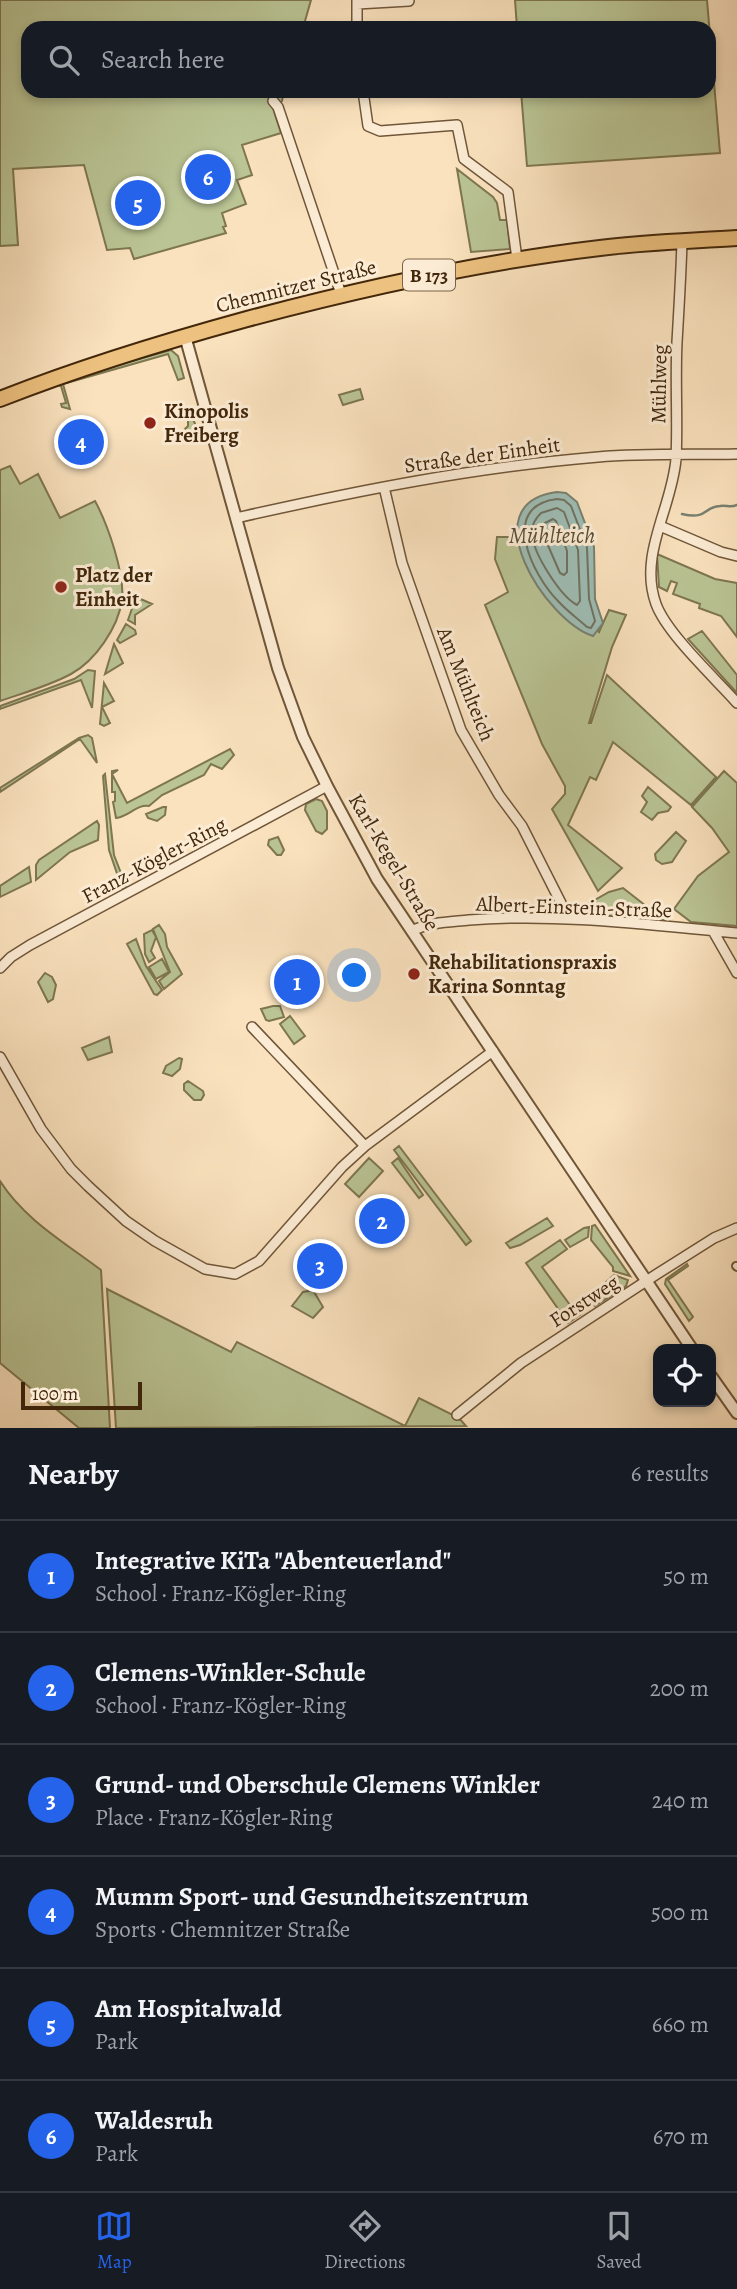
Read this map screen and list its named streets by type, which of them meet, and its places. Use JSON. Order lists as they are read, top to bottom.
{
  "streets": {
    "main road": ["B 173", "Chemnitzer Straße"],
    "street": [
      "Mühlweg",
      "Straße der Einheit",
      "Am Mühlteich",
      "Franz-Kögler-Ring",
      "Karl-Kegel-Straße",
      "Albert-Einstein-Straße",
      "Forstweg"
    ]
  },
  "crossings": [
    ["Chemnitzer Straße", "Mühlweg"],
    ["Chemnitzer Straße", "Karl-Kegel-Straße"],
    ["Mühlweg", "Straße der Einheit"],
    ["Straße der Einheit", "Am Mühlteich"],
    ["Straße der Einheit", "Karl-Kegel-Straße"],
    ["Am Mühlteich", "Albert-Einstein-Straße"],
    ["Franz-Kögler-Ring", "Karl-Kegel-Straße"],
    ["Karl-Kegel-Straße", "Albert-Einstein-Straße"],
    ["Karl-Kegel-Straße", "Forstweg"]
  ],
  "water": ["Mühlteich"],
  "places": ["Kinopolis Freiberg", "Platz der Einheit", "Rehabilitationspraxis Karina Sonntag"],
  "scale_bar": "100 m",
  "page": {
    "search": "Search here",
    "pins": [
      "6",
      "5",
      "4",
      "1",
      "2",
      "3"
    ],
    "scale": "100 m",
    "heading": ["Nearby", "6 results"],
    "list": [
      {
        "mark": "1",
        "name": "Integrative KiTa \"Abenteuerland\"",
        "note": "School · Franz-Kögler-Ring",
        "value": "50 m"
      },
      {
        "mark": "2",
        "name": "Clemens-Winkler-Schule",
        "note": "School · Franz-Kögler-Ring",
        "value": "200 m"
      },
      {
        "mark": "3",
        "name": "Grund- und Oberschule Clemens Winkler",
        "note": "Place · Franz-Kögler-Ring",
        "value": "240 m"
      },
      {
        "mark": "4",
        "name": "Mumm Sport- und Gesundheitszentrum",
        "note": "Sports · Chemnitzer Straße",
        "value": "500 m"
      },
      {
        "mark": "5",
        "name": "Am Hospitalwald",
        "note": "Park",
        "value": "660 m"
      },
      {
        "mark": "6",
        "name": "Waldesruh",
        "note": "Park",
        "value": "670 m"
      }
    ],
    "nav": ["Map", "Directions", "Saved"]
  }
}
